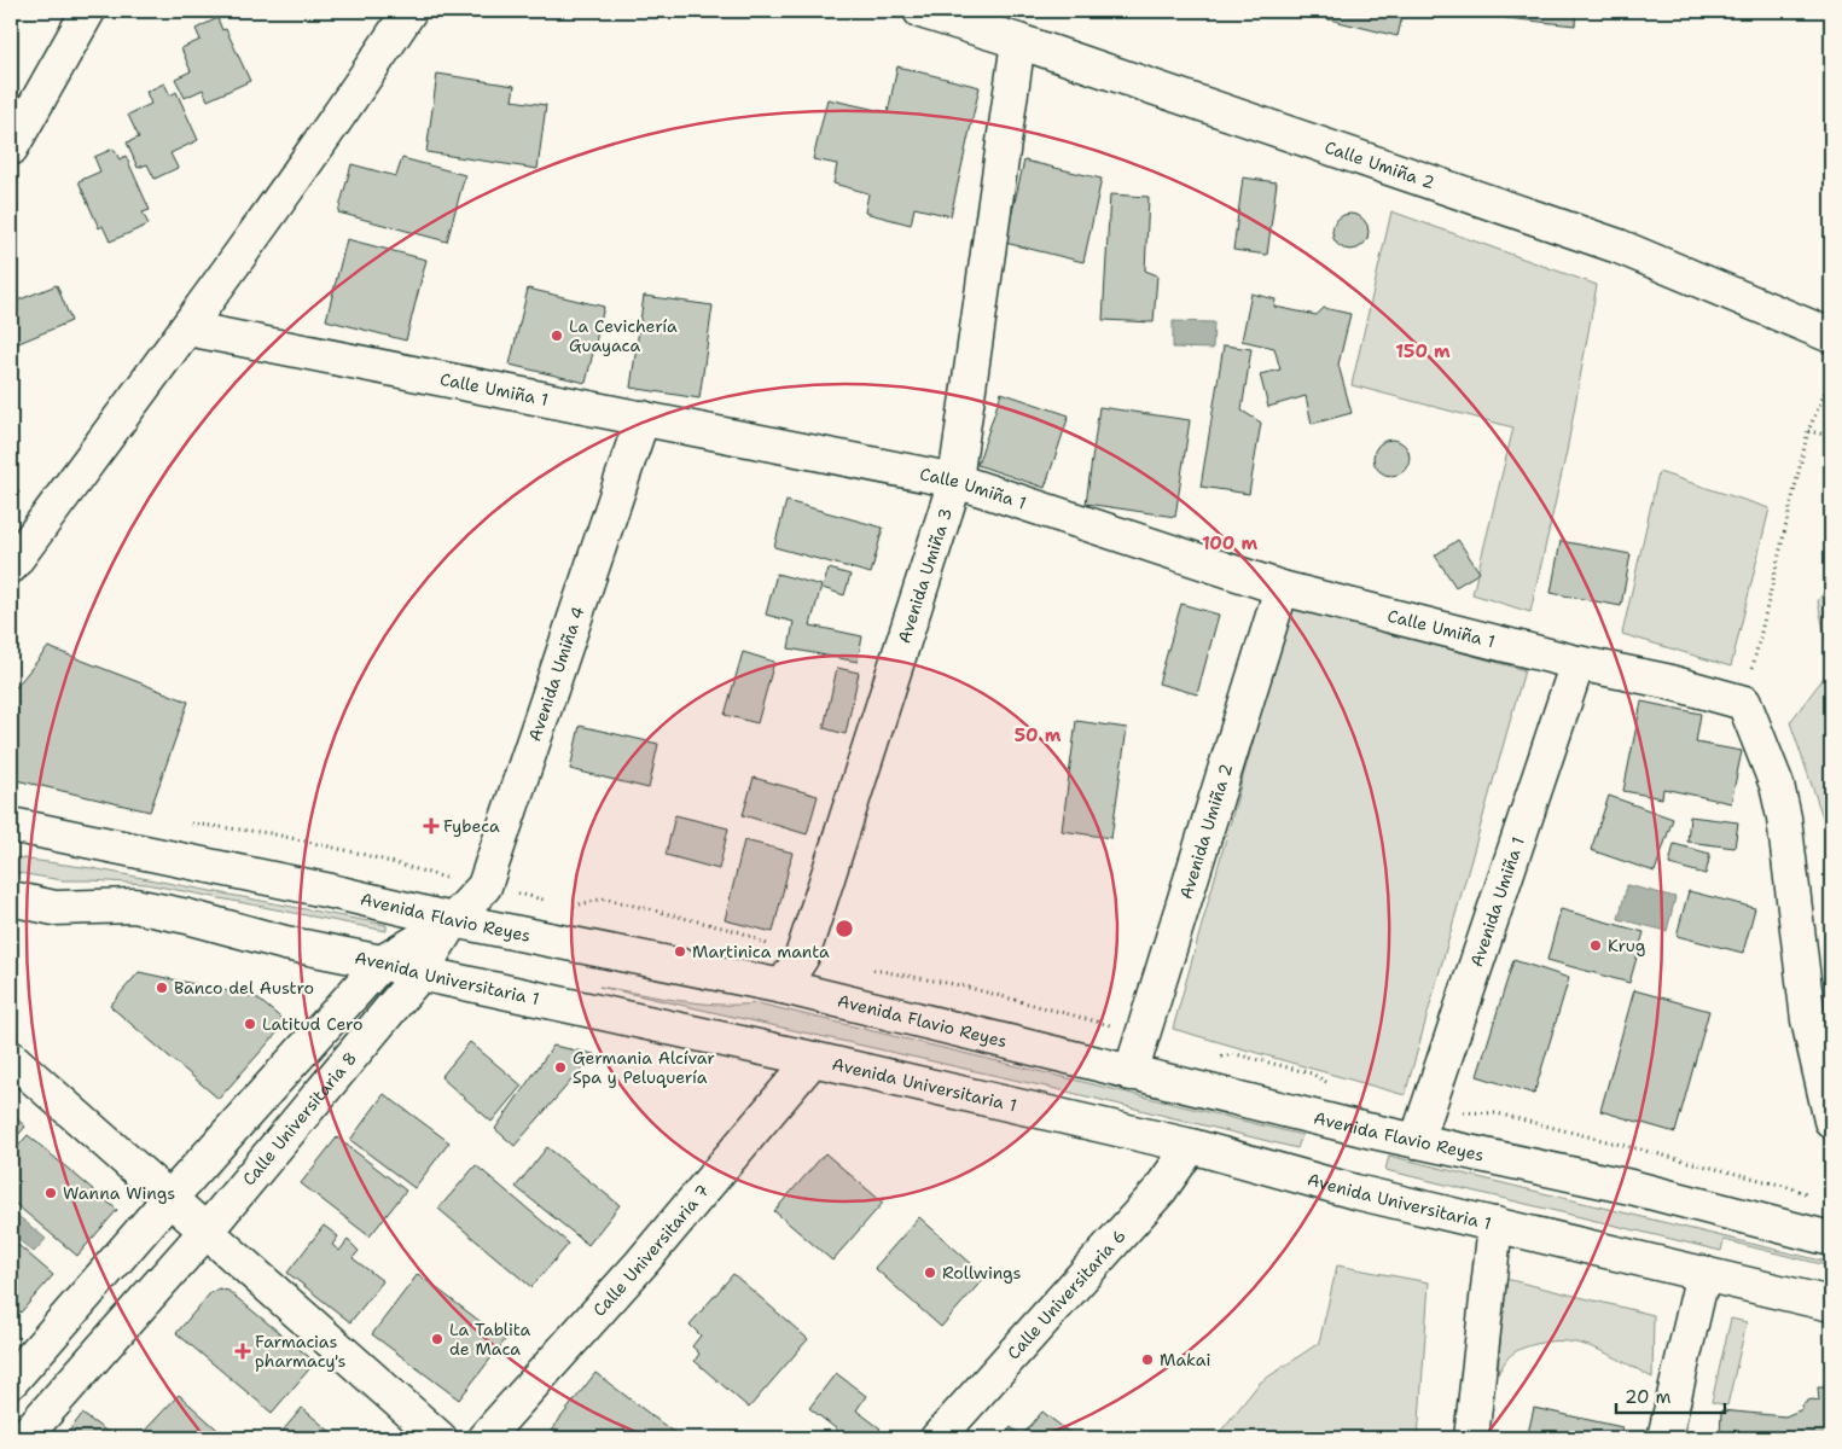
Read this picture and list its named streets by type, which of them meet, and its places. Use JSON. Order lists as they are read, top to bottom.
{
  "streets": {
    "street": [
      "Calle Umiña 2",
      "Calle Umiña 1",
      "Avenida Umiña 3",
      "Avenida Umiña 4",
      "Avenida Umiña 2",
      "Avenida Umiña 1",
      "Avenida Flavio Reyes",
      "Avenida Universitaria 1",
      "Calle Universitaria 8",
      "Calle Universitaria 7",
      "Calle Universitaria 6"
    ]
  },
  "crossings": [
    ["Calle Umiña 2", "Avenida Umiña 3"],
    ["Calle Umiña 1", "Avenida Umiña 3"],
    ["Calle Umiña 1", "Avenida Umiña 4"],
    ["Calle Umiña 1", "Avenida Umiña 2"],
    ["Calle Umiña 1", "Avenida Umiña 1"],
    ["Avenida Umiña 3", "Avenida Flavio Reyes"],
    ["Avenida Umiña 4", "Avenida Flavio Reyes"],
    ["Avenida Umiña 4", "Calle Universitaria 8"],
    ["Avenida Umiña 2", "Avenida Flavio Reyes"],
    ["Avenida Umiña 1", "Avenida Flavio Reyes"],
    ["Avenida Flavio Reyes", "Calle Universitaria 8"],
    ["Avenida Universitaria 1", "Calle Universitaria 8"],
    ["Avenida Universitaria 1", "Calle Universitaria 7"],
    ["Avenida Universitaria 1", "Calle Universitaria 6"]
  ],
  "places": {
    "other": [
      "La Cevichería Guayaca",
      "Krug",
      "Martinica manta",
      "Banco del Austro",
      "Latitud Cero",
      "Germania Alcívar Spa y Peluquería",
      "Wanna Wings",
      "Rollwings",
      "La Tablita de Maca",
      "Makai"
    ],
    "health": ["Fybeca", "Farmacias pharmacy's"]
  },
  "scale_bar": "20 m",
  "rings": ["150 m", "100 m", "50 m"]
}
